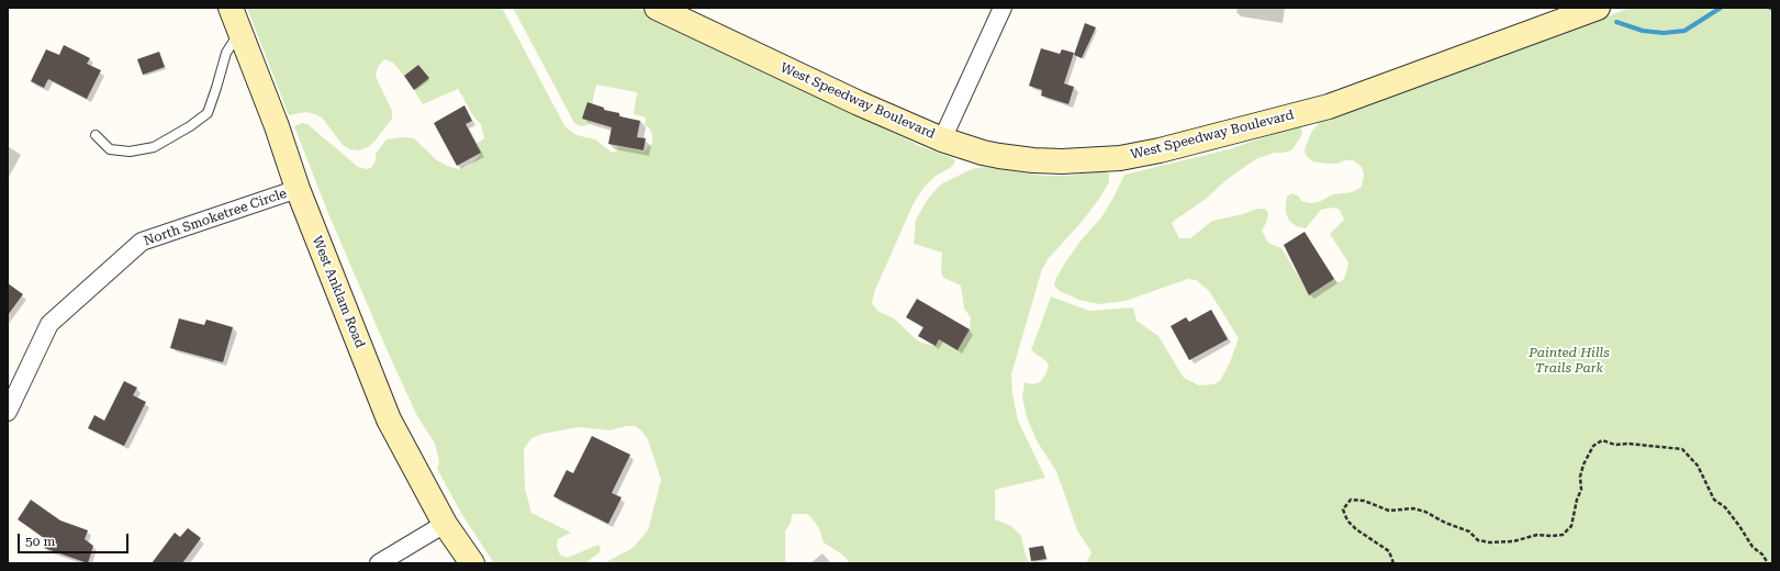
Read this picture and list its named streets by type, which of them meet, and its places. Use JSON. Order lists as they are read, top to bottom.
{
  "streets": {
    "main road": ["West Speedway Boulevard", "West Anklam Road"],
    "street": ["North Smoketree Circle"]
  },
  "crossings": [
    ["North Smoketree Circle", "West Anklam Road"]
  ],
  "parks": ["Painted Hills Trails Park"],
  "scale_bar": "50 m"
}
